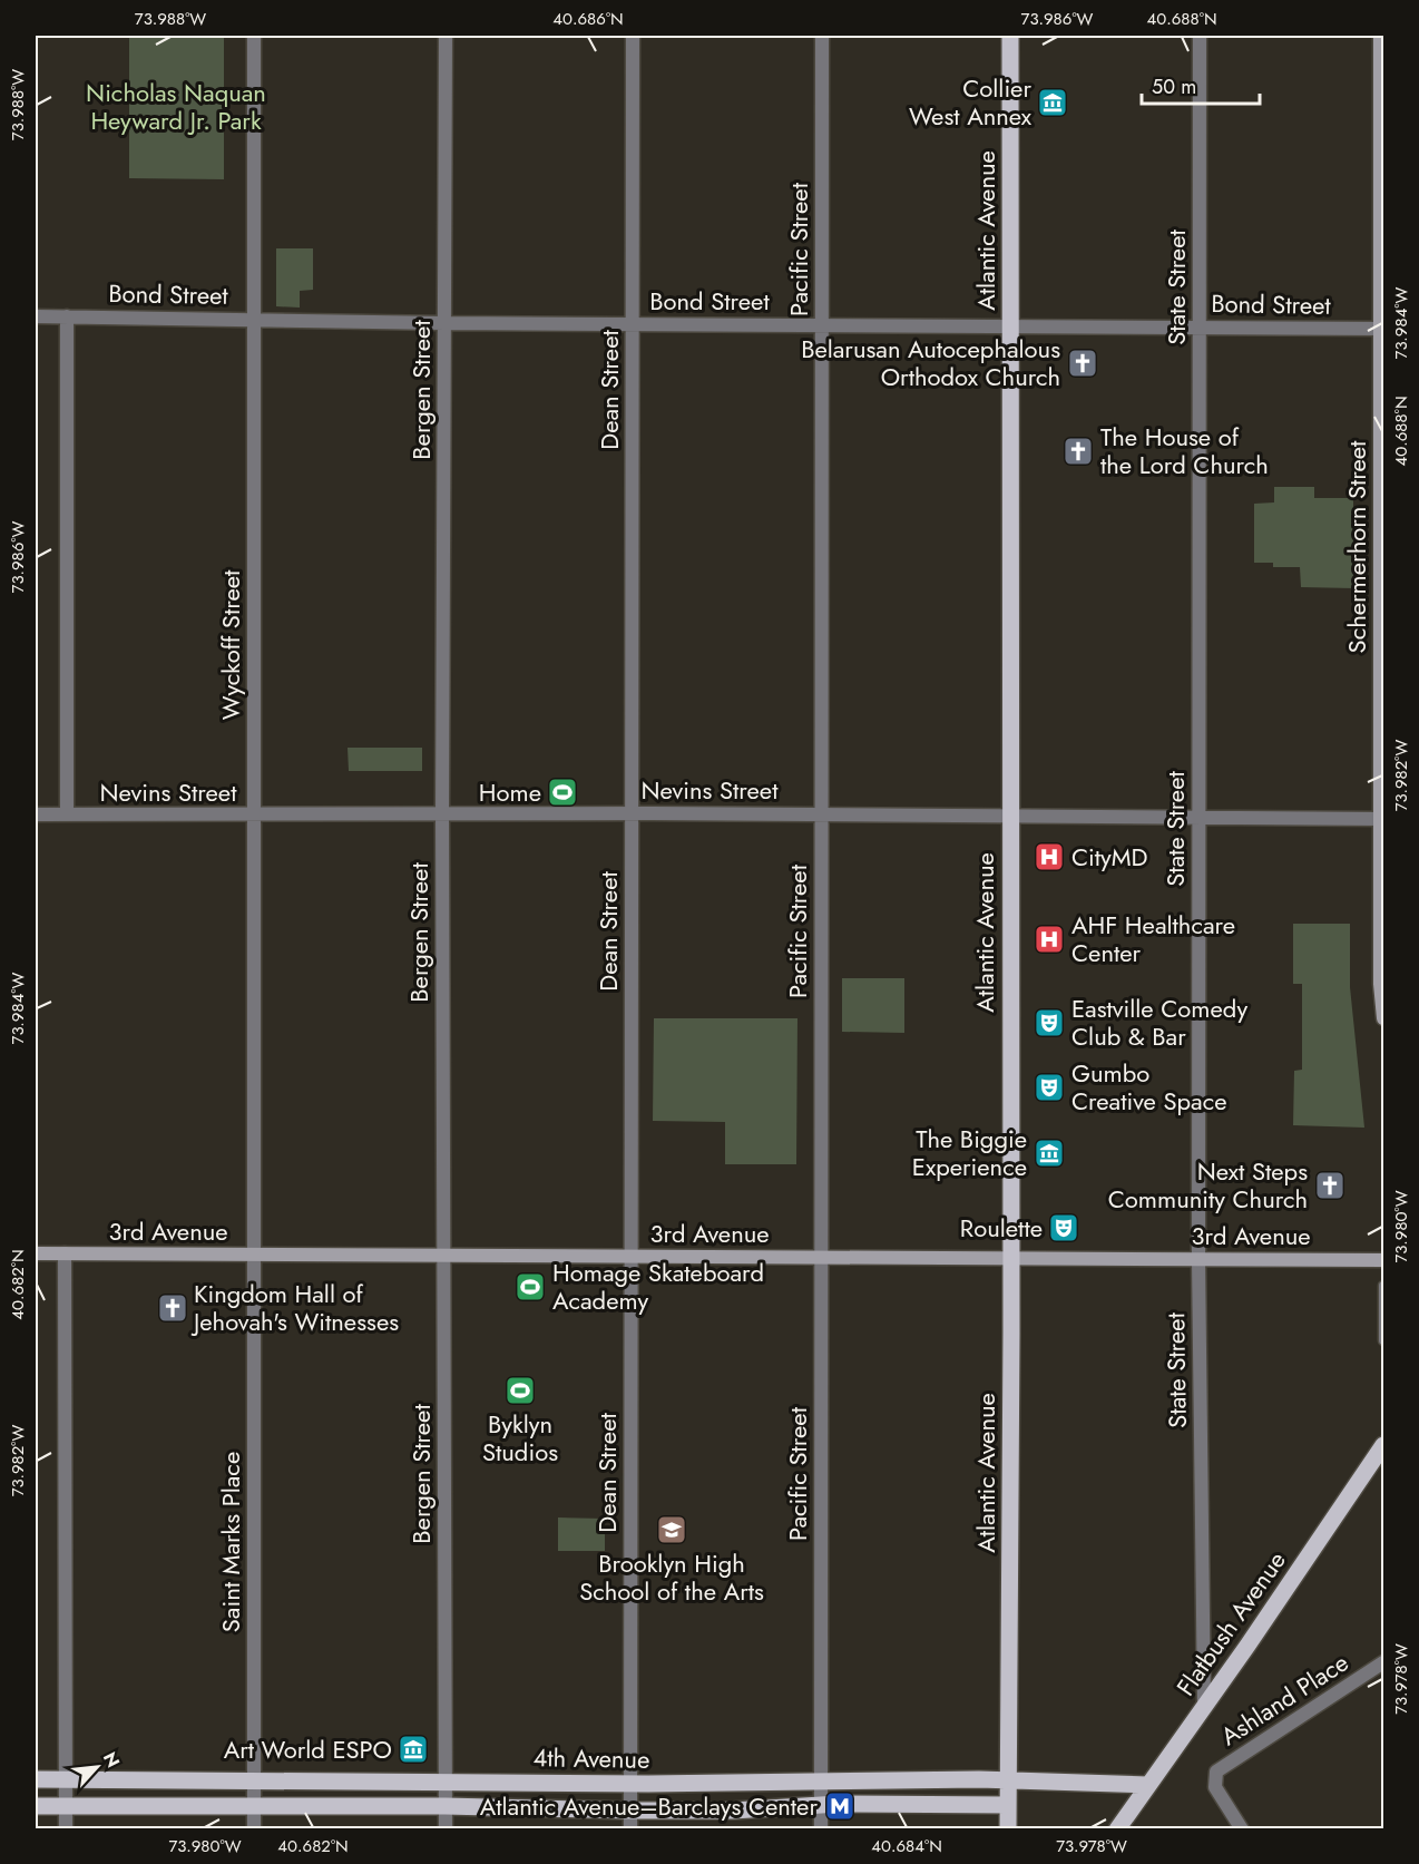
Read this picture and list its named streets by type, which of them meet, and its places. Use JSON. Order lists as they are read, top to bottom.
{
  "streets": {
    "main road": [
      "Atlantic Avenue",
      "Schermerhorn Street",
      "3rd Avenue",
      "Flatbush Avenue",
      "4th Avenue"
    ],
    "street": [
      "Pacific Street",
      "State Street",
      "Bond Street",
      "Bergen Street",
      "Dean Street",
      "Wyckoff Street",
      "Nevins Street",
      "Saint Marks Place",
      "Ashland Place"
    ]
  },
  "crossings": [
    ["Atlantic Avenue", "Bond Street"],
    ["Atlantic Avenue", "Nevins Street"],
    ["Atlantic Avenue", "3rd Avenue"],
    ["Atlantic Avenue", "4th Avenue"],
    ["Pacific Street", "Bond Street"],
    ["Pacific Street", "Nevins Street"],
    ["Pacific Street", "3rd Avenue"],
    ["Pacific Street", "4th Avenue"],
    ["State Street", "Bond Street"],
    ["State Street", "Nevins Street"],
    ["State Street", "3rd Avenue"],
    ["State Street", "Flatbush Avenue"],
    ["Bond Street", "Bergen Street"],
    ["Bond Street", "Dean Street"],
    ["Bond Street", "Schermerhorn Street"],
    ["Bond Street", "Wyckoff Street"],
    ["Bergen Street", "Nevins Street"],
    ["Bergen Street", "3rd Avenue"],
    ["Bergen Street", "4th Avenue"],
    ["Dean Street", "Nevins Street"],
    ["Dean Street", "3rd Avenue"],
    ["Dean Street", "4th Avenue"],
    ["Schermerhorn Street", "Nevins Street"],
    ["Wyckoff Street", "Nevins Street"],
    ["Wyckoff Street", "3rd Avenue"],
    ["Wyckoff Street", "Saint Marks Place"],
    ["3rd Avenue", "Saint Marks Place"],
    ["Saint Marks Place", "4th Avenue"],
    ["Flatbush Avenue", "4th Avenue"]
  ],
  "parks": ["Nicholas Naquan Heyward Jr. Park"],
  "places": {
    "museum": ["Collier West Annex", "The Biggie Experience", "Art World ESPO"],
    "church": [
      "Belarusan Autocephalous Orthodox Church",
      "The House of the Lord Church",
      "Next Steps Community Church",
      "Kingdom Hall of Jehovah's Witnesses"
    ],
    "sports": ["Home", "Homage Skateboard Academy", "Byklyn Studios"],
    "hospital": ["CityMD", "AHF Healthcare Center"],
    "theatre": ["Eastville Comedy Club & Bar", "Gumbo Creative Space", "Roulette"],
    "school or university": ["Brooklyn High School of the Arts"],
    "metro station": ["Atlantic Avenue–Barclays Center"]
  },
  "scale_bar": "50 m",
  "north": "top right",
  "coordinates": [
    "73.988°W",
    "40.686°N",
    "73.986°W",
    "40.688°N",
    "73.984°W",
    "73.982°W",
    "73.980°W",
    "40.682°N",
    "73.978°W",
    "40.684°N"
  ]
}
